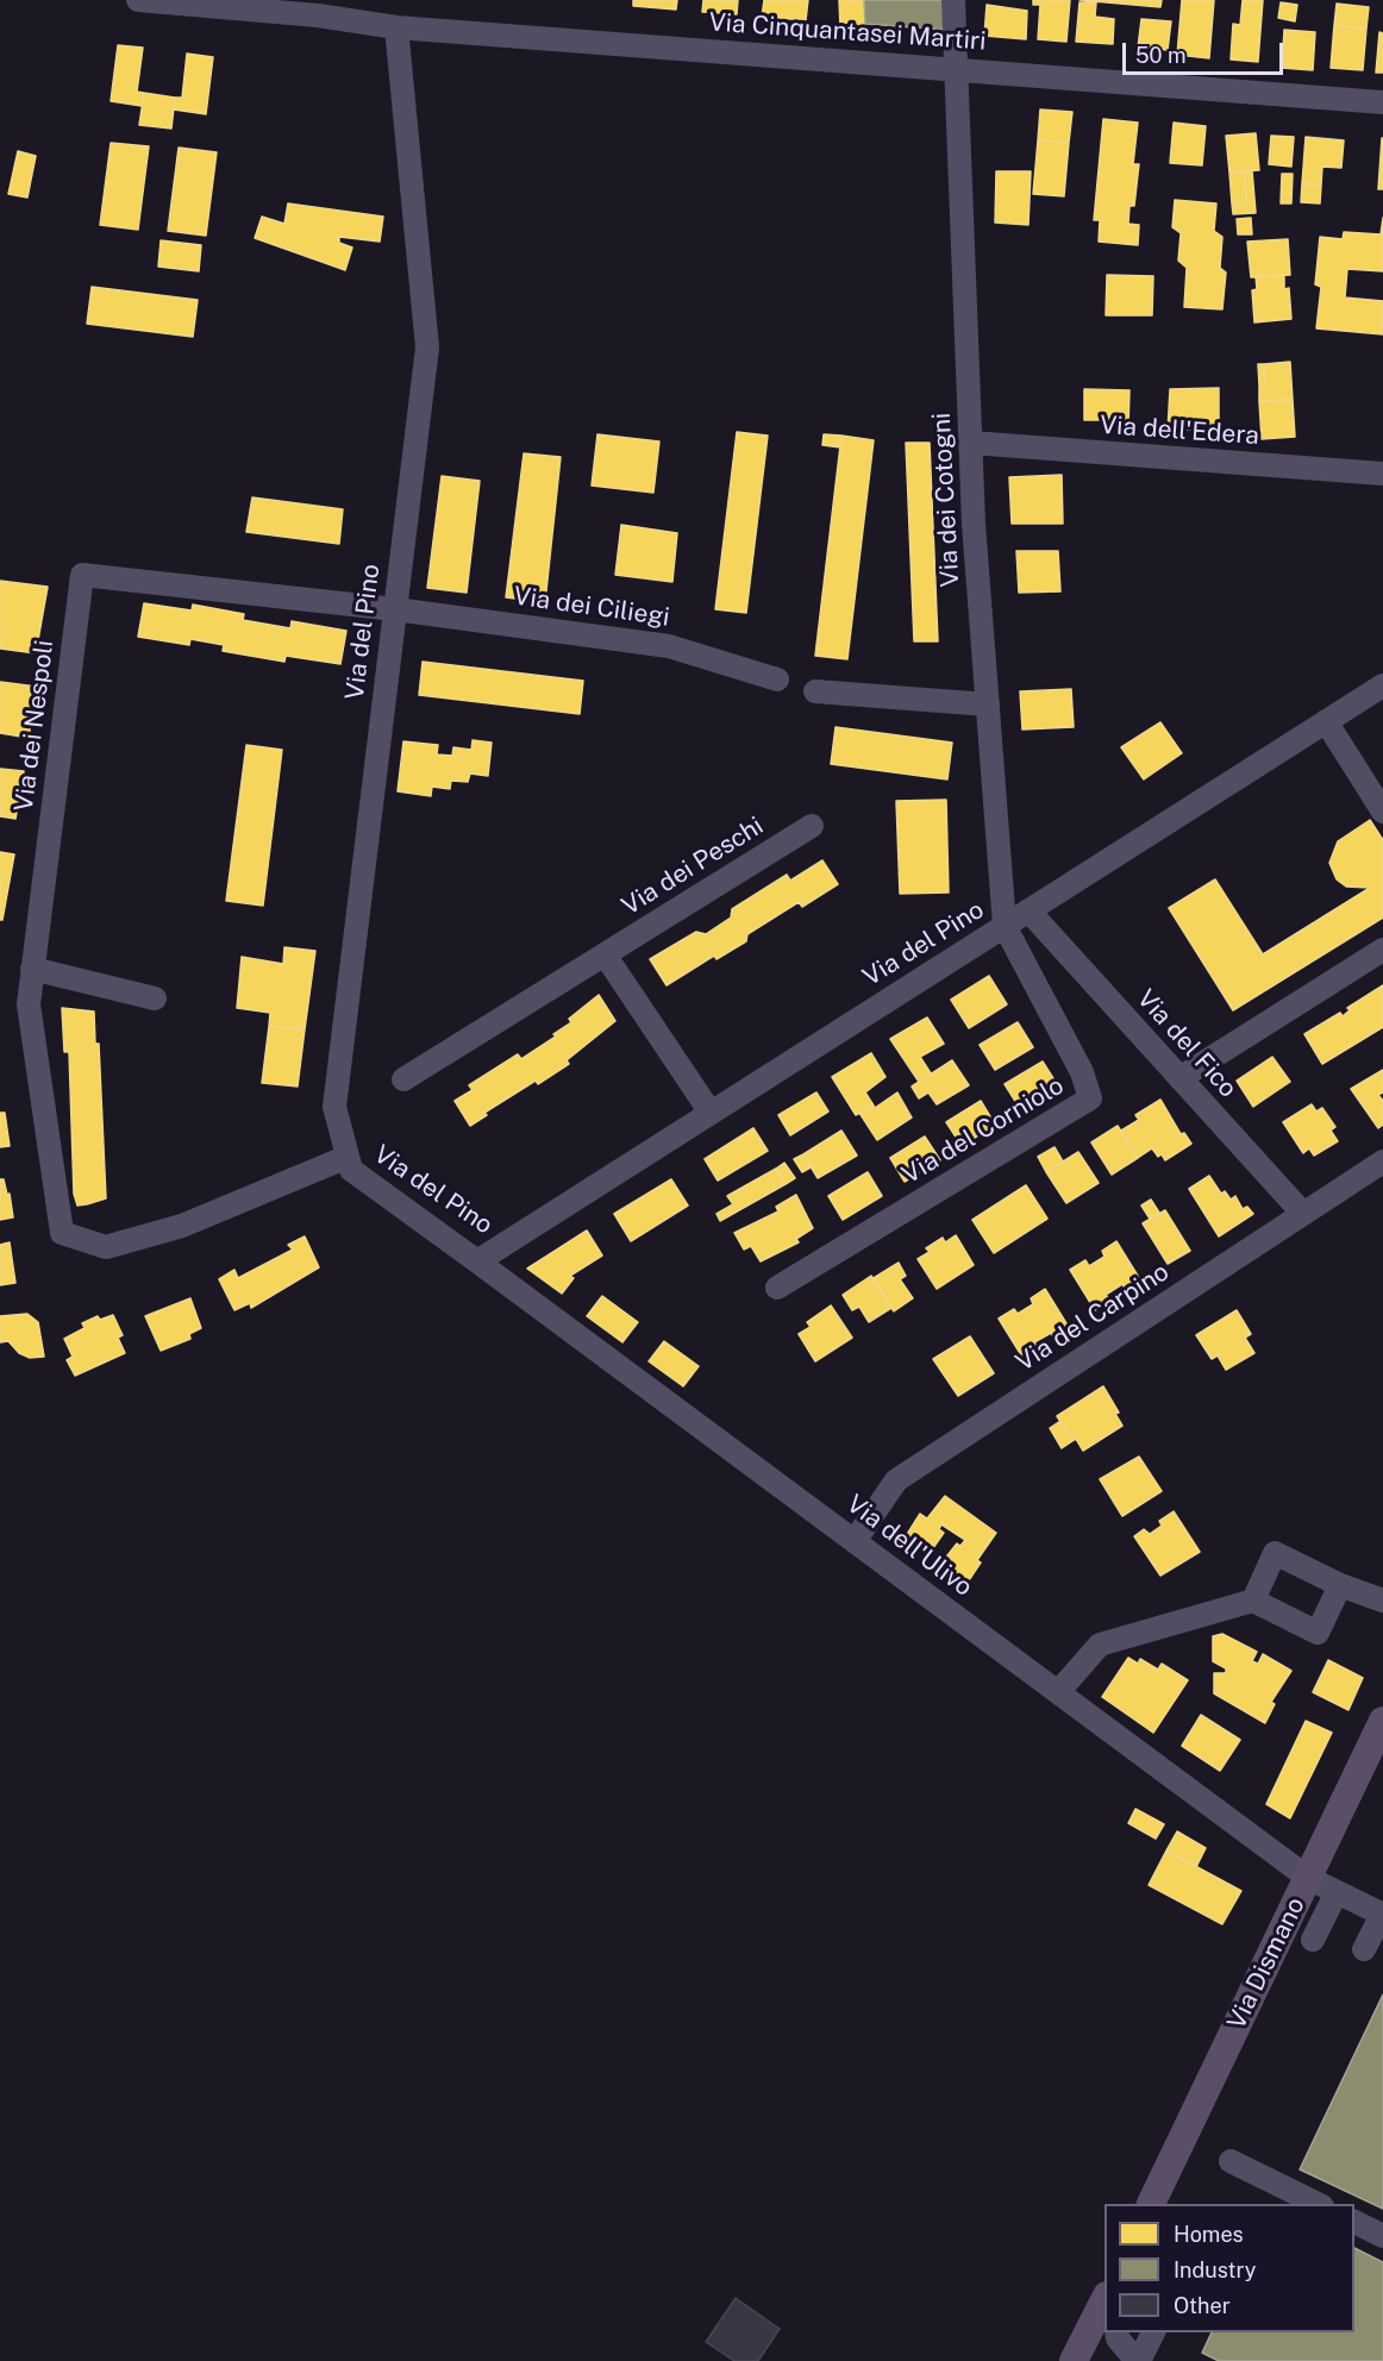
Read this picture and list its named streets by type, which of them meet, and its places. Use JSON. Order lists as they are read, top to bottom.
{
  "streets": {
    "main road": ["Via Dismano"],
    "street": [
      "Via Cinquantasei Martiri",
      "Via dell'Edera",
      "Via dei Cotogni",
      "Via dei Ciliegi",
      "Via del Pino",
      "Via dei Nespoli",
      "Via dei Peschi",
      "Via del Fico",
      "Via del Corniolo",
      "Via del Carpino",
      "Via dell'Ulivo"
    ]
  },
  "crossings": [
    ["Via Cinquantasei Martiri", "Via dei Cotogni"],
    ["Via Cinquantasei Martiri", "Via del Pino"],
    ["Via dell'Edera", "Via dei Cotogni"],
    ["Via dei Cotogni", "Via del Pino"],
    ["Via dei Cotogni", "Via del Corniolo"],
    ["Via dei Ciliegi", "Via del Pino"],
    ["Via dei Ciliegi", "Via dei Nespoli"],
    ["Via del Pino", "Via dei Nespoli"],
    ["Via del Pino", "Via del Fico"],
    ["Via del Pino", "Via del Corniolo"],
    ["Via del Pino", "Via dell'Ulivo"],
    ["Via del Fico", "Via del Carpino"],
    ["Via del Carpino", "Via dell'Ulivo"],
    ["Via dell'Ulivo", "Via Dismano"]
  ],
  "legend": ["Homes", "Industry", "Other"],
  "scale_bar": "50 m"
}
